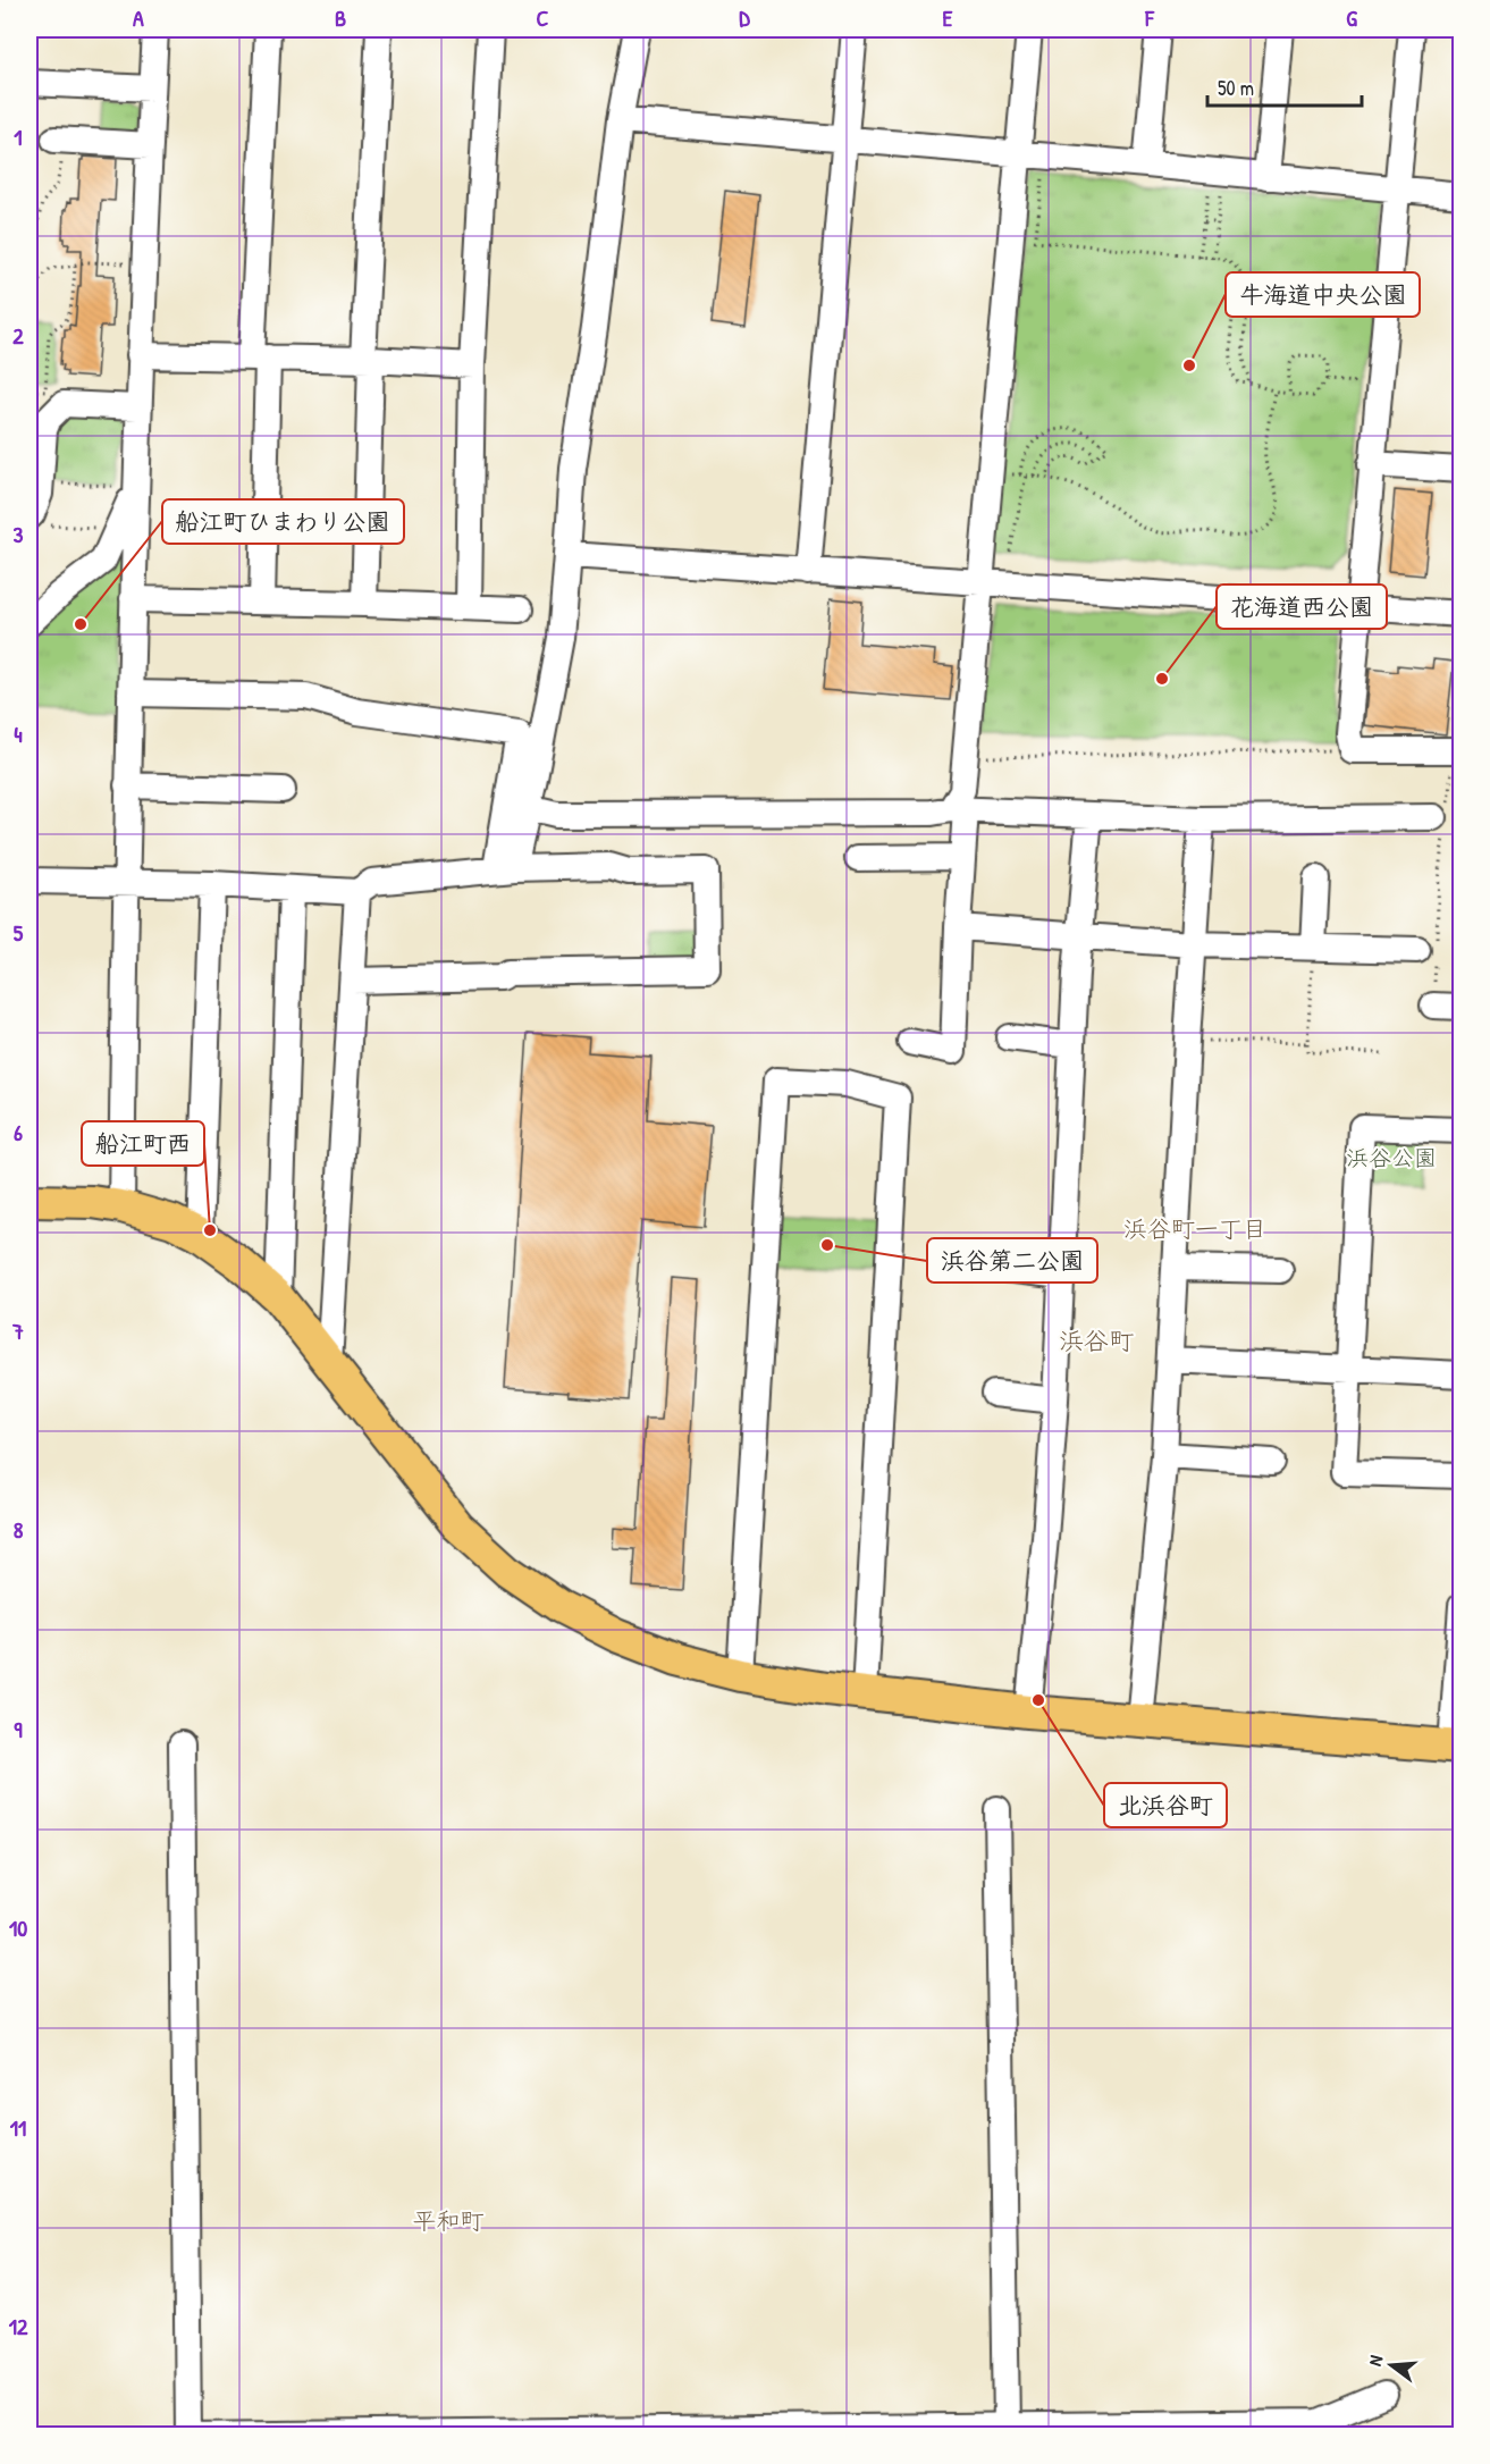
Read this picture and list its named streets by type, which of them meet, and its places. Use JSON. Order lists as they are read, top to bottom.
{
  "districts": ["浜谷町一丁目", "浜谷町", "平和町"],
  "parks": ["浜谷公園"],
  "places": [
    "牛海道中央公園",
    "船江町ひまわり公園",
    "花海道西公園",
    "船江町西",
    "浜谷第二公園",
    "北浜谷町"
  ],
  "scale_bar": "50 m",
  "north": "left",
  "grid": {
    "columns": [
      "A",
      "B",
      "C",
      "D",
      "E",
      "F",
      "G"
    ],
    "rows": [
      "1",
      "2",
      "3",
      "4",
      "5",
      "6",
      "7",
      "8",
      "9",
      "10",
      "11",
      "12"
    ]
  }
}
